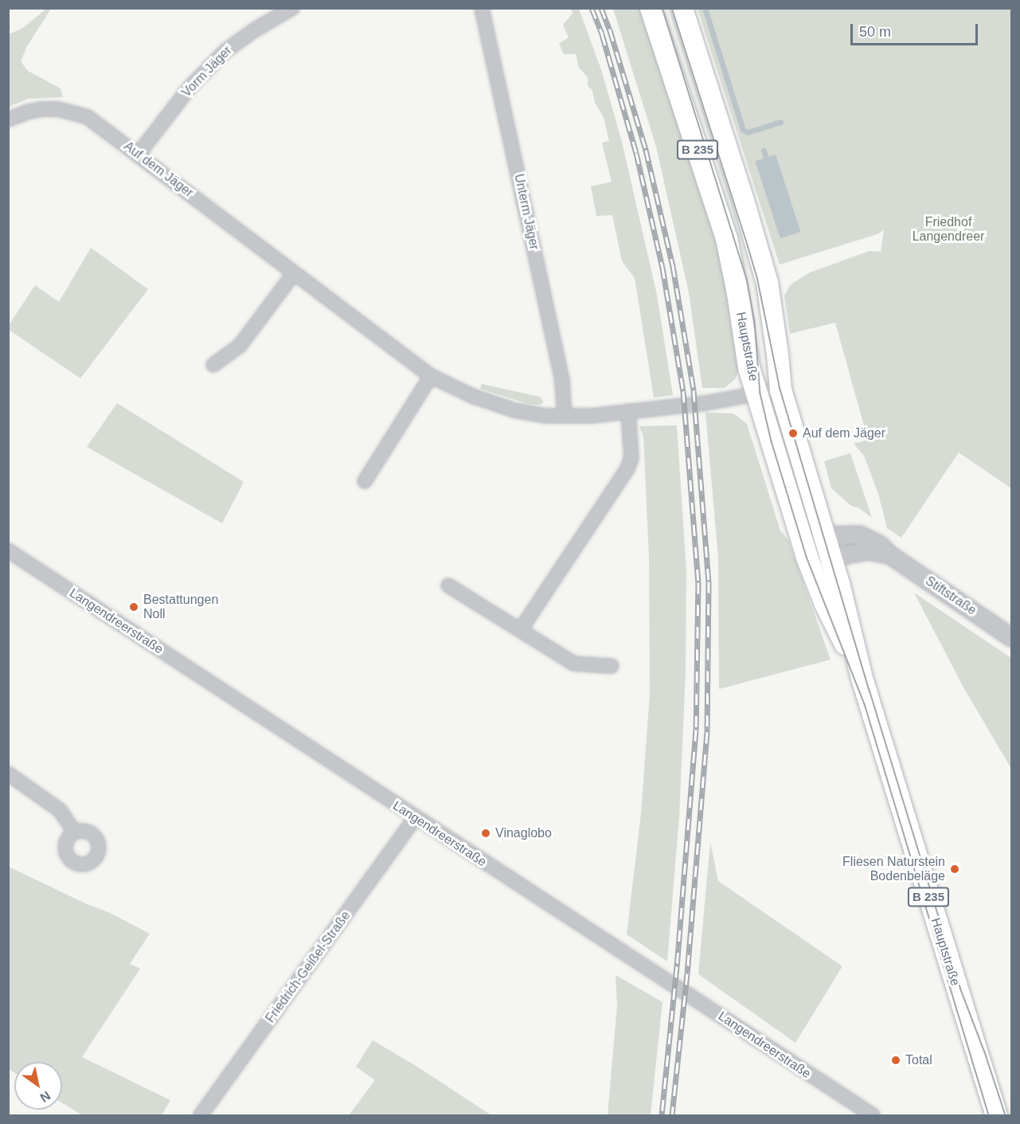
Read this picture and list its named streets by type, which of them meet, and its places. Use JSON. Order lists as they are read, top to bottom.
{
  "streets": {
    "main road": ["B 235", "Hauptstraße"],
    "street": [
      "Vorm Jäger",
      "Auf dem Jäger",
      "Unterm Jäger",
      "Stiftstraße",
      "Langendreerstraße",
      "Friedrich-Geißel-Straße"
    ]
  },
  "crossings": [
    ["Vorm Jäger", "Auf dem Jäger"],
    ["Auf dem Jäger", "Unterm Jäger"],
    ["Auf dem Jäger", "Hauptstraße"],
    ["Hauptstraße", "Stiftstraße"],
    ["Langendreerstraße", "Friedrich-Geißel-Straße"]
  ],
  "parks": ["Friedhof Langendreer"],
  "places": [
    "Auf dem Jäger",
    "Bestattungen Noll",
    "Vinaglobo",
    "Fliesen Naturstein Bodenbeläge",
    "Total"
  ],
  "scale_bar": "50 m",
  "north": "bottom right"
}
